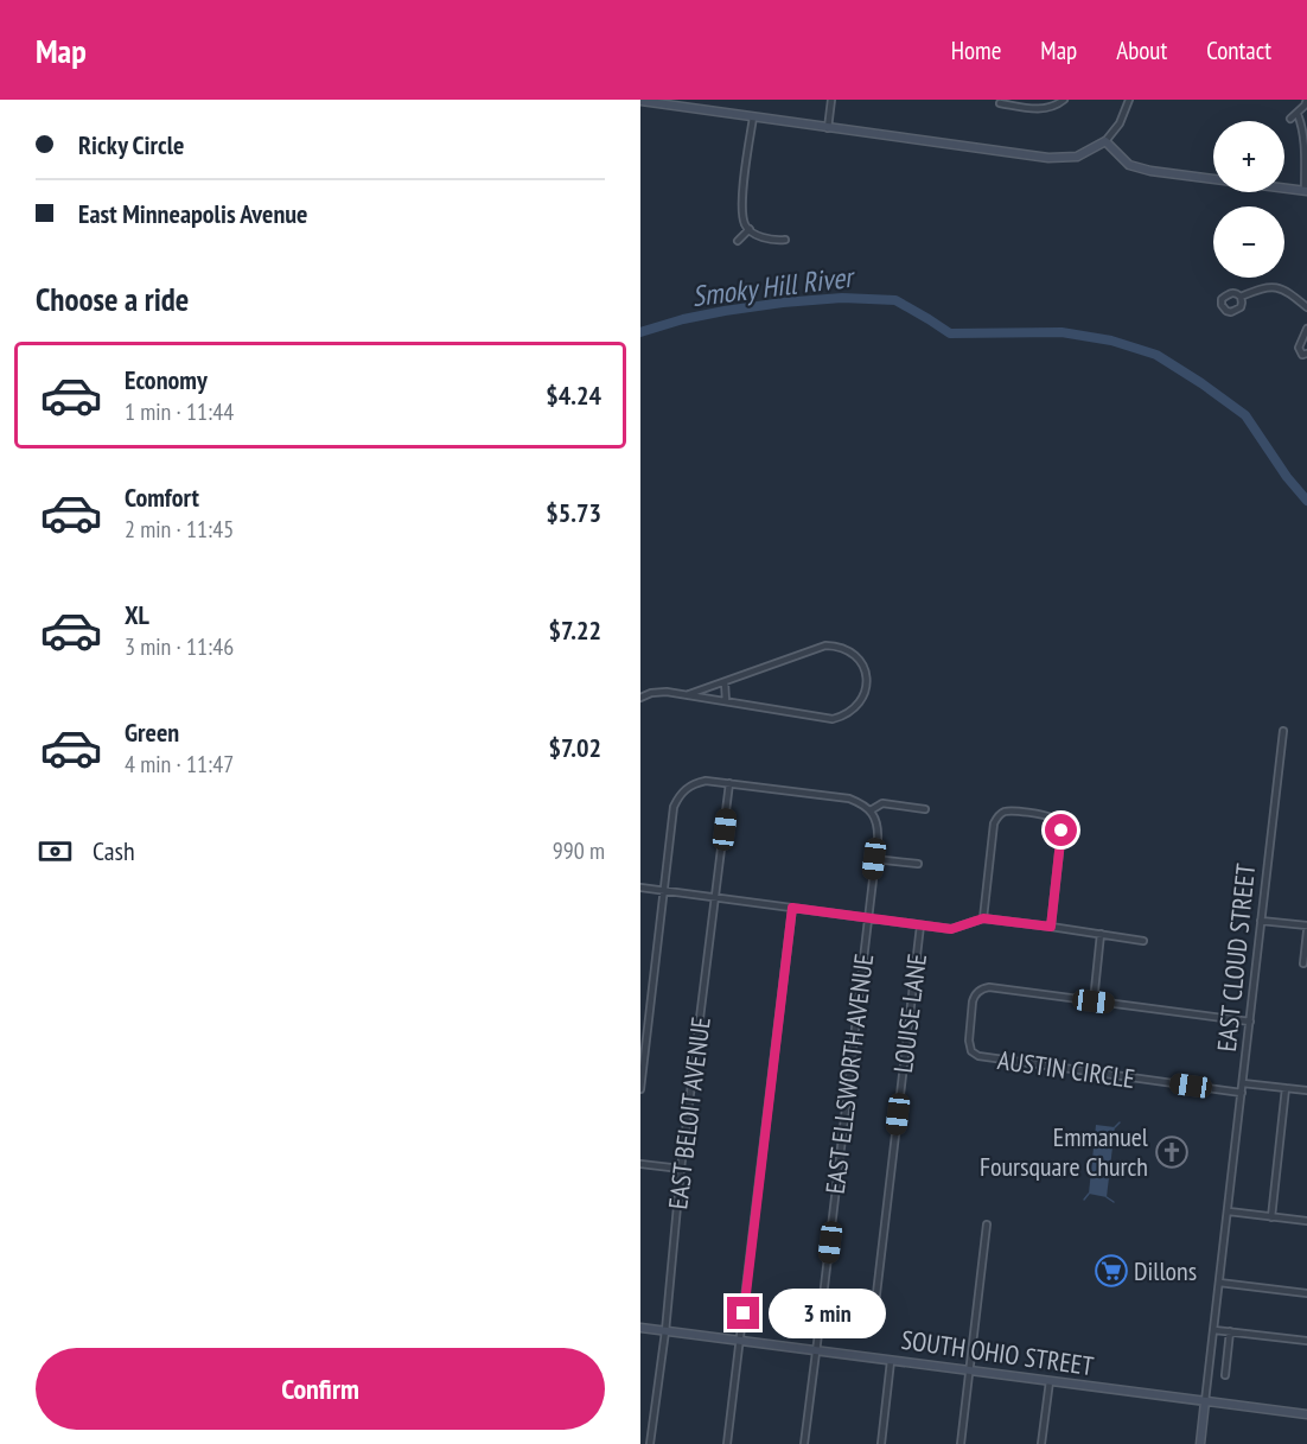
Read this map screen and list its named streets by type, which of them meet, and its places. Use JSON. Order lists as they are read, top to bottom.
{
  "streets": {
    "main road": ["EAST CLOUD STREET", "SOUTH OHIO STREET"],
    "street": [
      "LOUISE LANE",
      "AUSTIN CIRCLE",
      "EAST ELLSWORTH AVENUE",
      "EAST BELOIT AVENUE"
    ]
  },
  "crossings": [
    ["EAST CLOUD STREET", "AUSTIN CIRCLE"],
    ["EAST CLOUD STREET", "SOUTH OHIO STREET"],
    ["LOUISE LANE", "EAST ELLSWORTH AVENUE"],
    ["EAST ELLSWORTH AVENUE", "SOUTH OHIO STREET"],
    ["EAST BELOIT AVENUE", "SOUTH OHIO STREET"]
  ],
  "water": ["Smoky Hill River"],
  "places": {
    "church": ["Emmanuel Foursquare Church"],
    "supermarket": ["Dillons"]
  },
  "page": {
    "header": "Map",
    "nav": [
      "Home",
      "Map",
      "About",
      "Contact"
    ],
    "banner": ["Ricky Circle", "East Minneapolis Avenue"],
    "map_buttons": ["+", "−"],
    "heading": "Choose a ride",
    "list": [
      {
        "name": "Economy",
        "note": "1 min · 11:44",
        "value": "$4.24"
      },
      {
        "name": "Comfort",
        "note": "2 min · 11:45",
        "value": "$5.73"
      },
      {
        "name": "XL",
        "note": "3 min · 11:46",
        "value": "$7.22"
      },
      {
        "name": "Green",
        "note": "4 min · 11:47",
        "value": "$7.02"
      }
    ],
    "pay": ["Cash", "990 m"],
    "bubble": "3 min",
    "buttons": "Confirm"
  }
}
